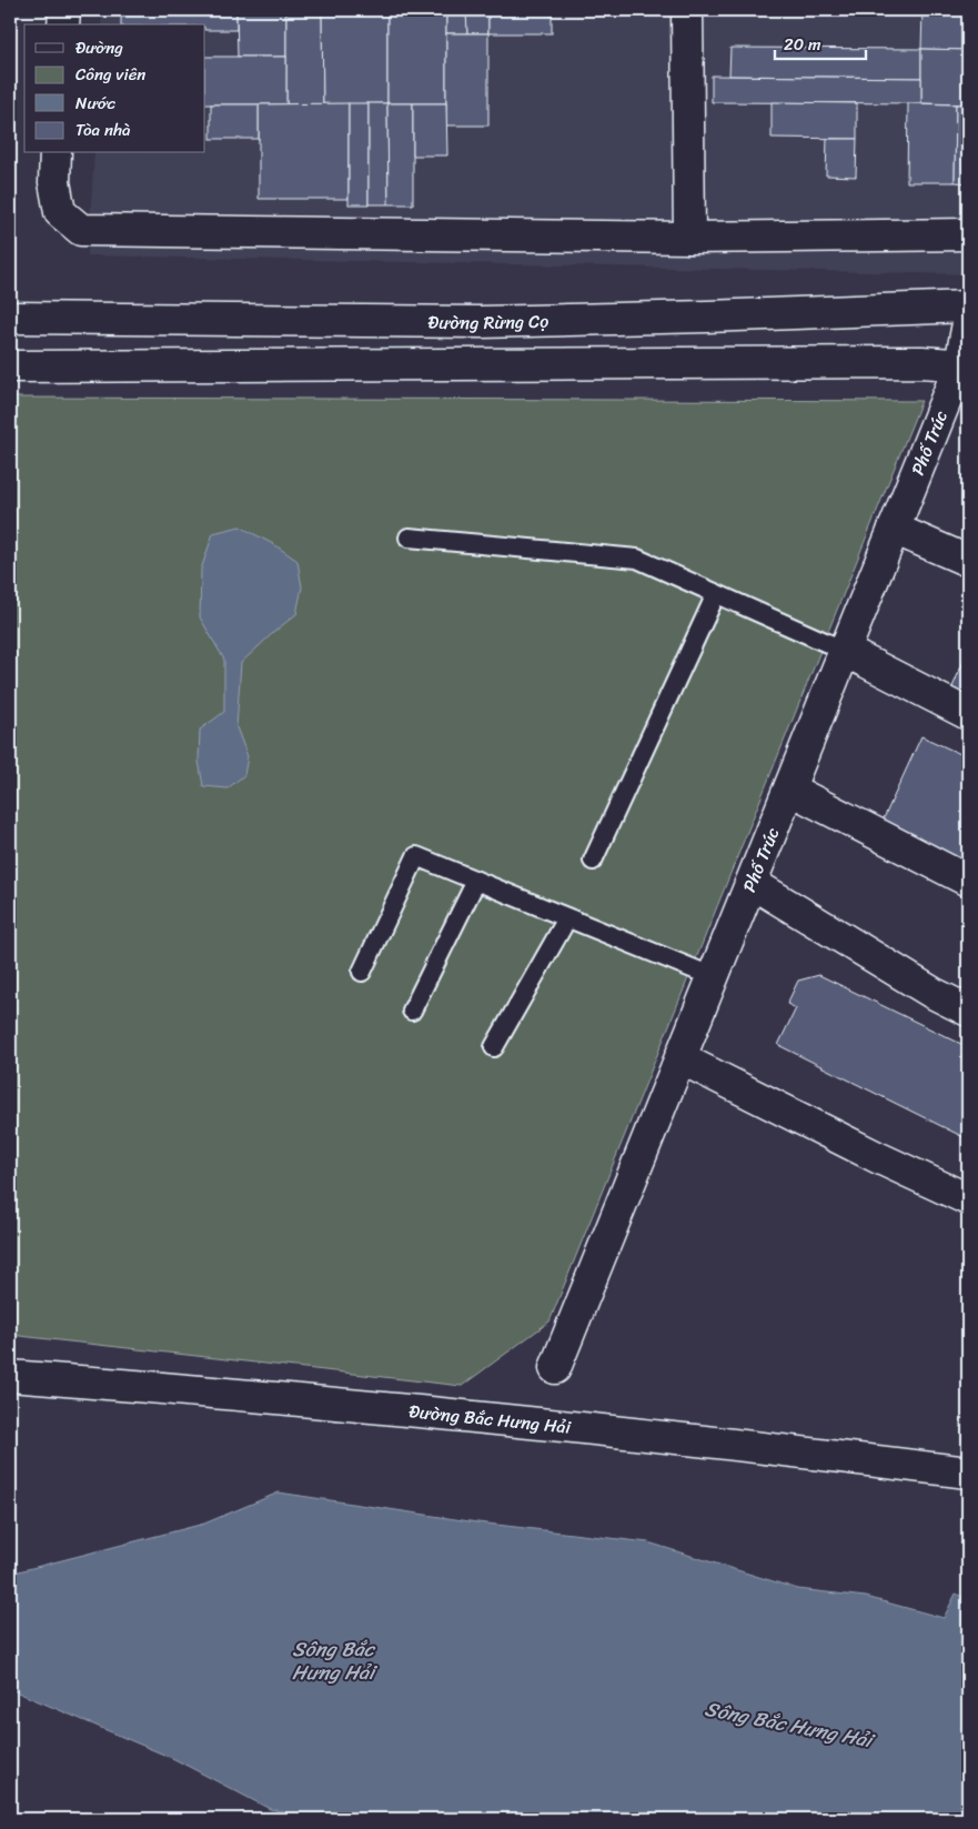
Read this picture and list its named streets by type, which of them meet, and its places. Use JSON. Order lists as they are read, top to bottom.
{
  "streets": {
    "street": ["Đường Rừng Cọ", "Phố Trúc", "Đường Bắc Hưng Hải"]
  },
  "water": ["Sông Bắc Hưng Hải"],
  "legend": [
    "Đường",
    "Công viên",
    "Nước",
    "Tòa nhà"
  ],
  "scale_bar": "20 m"
}
